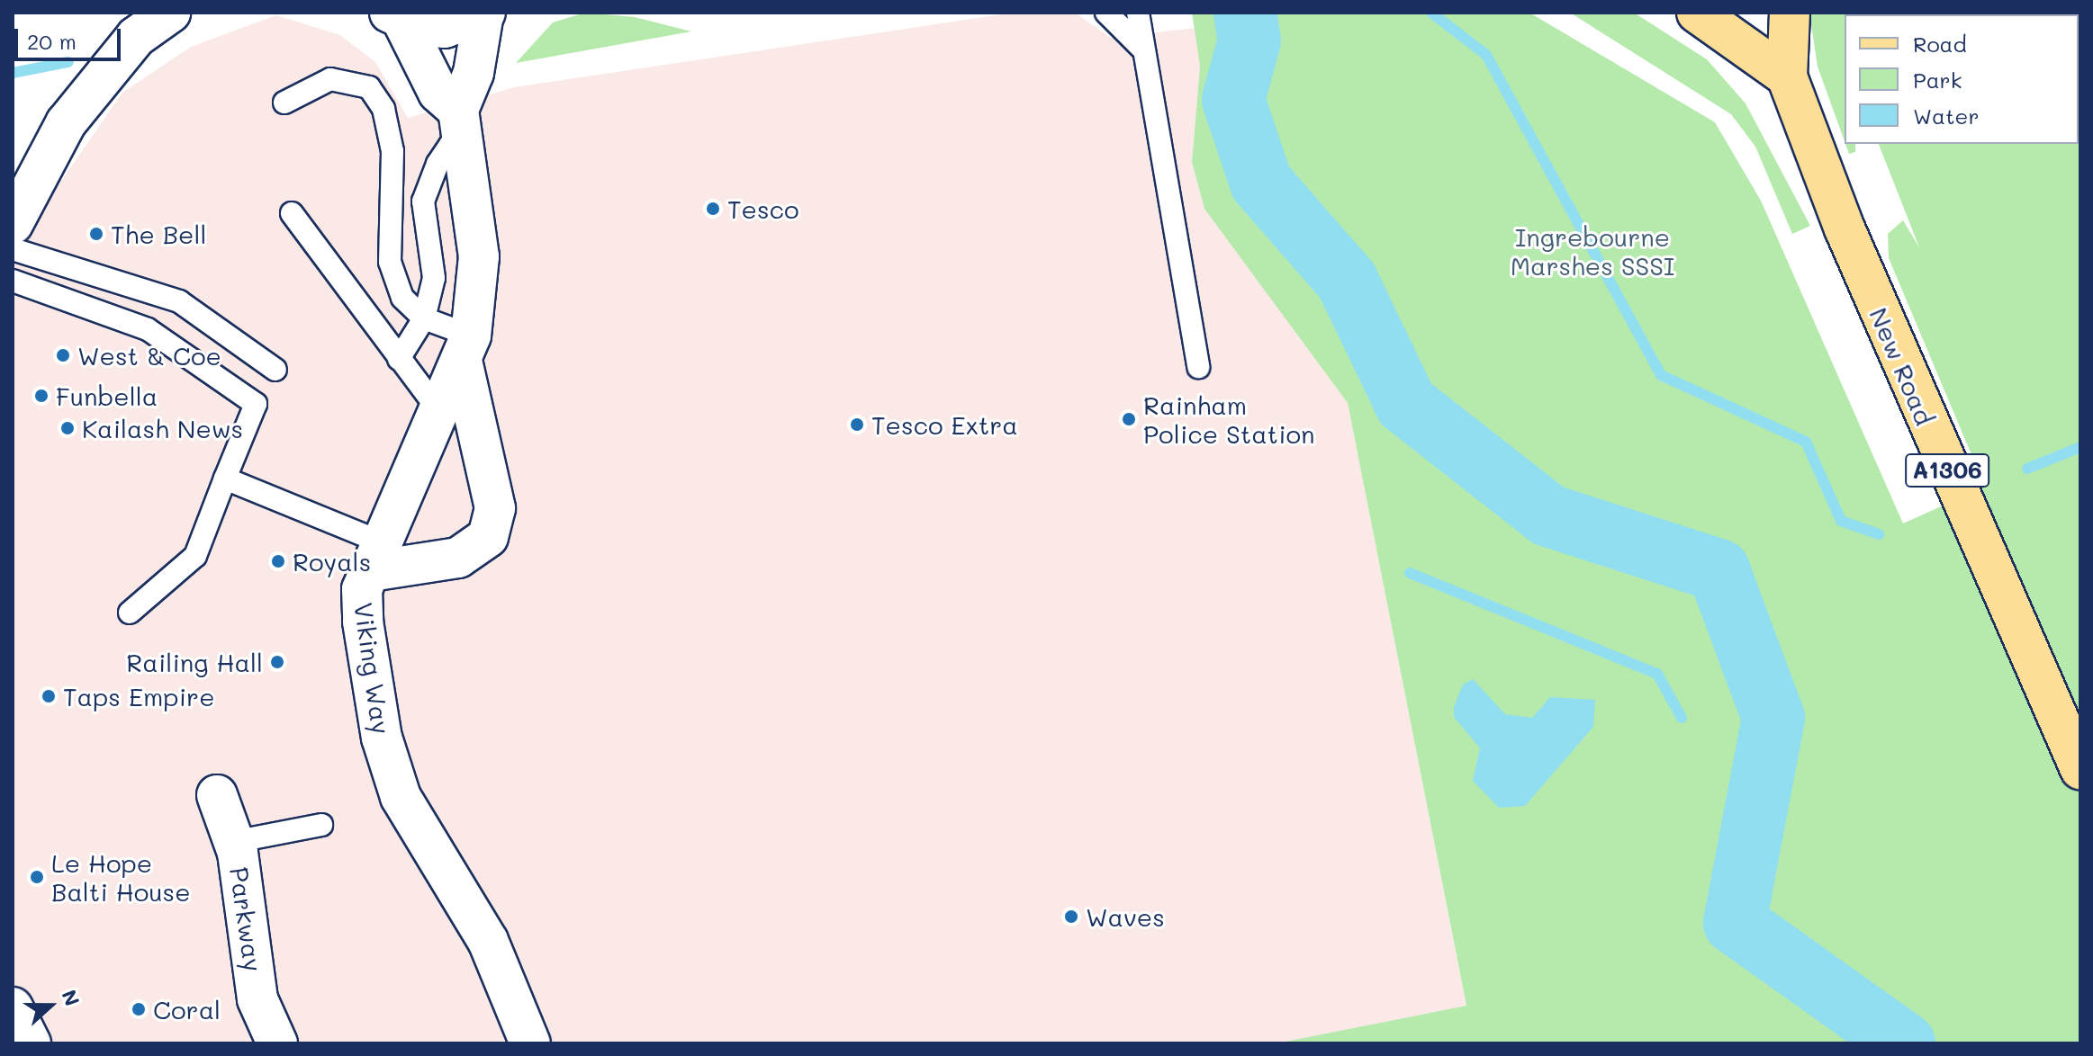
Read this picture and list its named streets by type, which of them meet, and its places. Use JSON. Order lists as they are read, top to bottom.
{
  "streets": {
    "main road": ["New Road", "A1306"],
    "street": ["Viking Way", "Parkway"]
  },
  "parks": ["Ingrebourne Marshes SSSI"],
  "places": [
    "Tesco",
    "The Bell",
    "West & Coe",
    "Funbella",
    "Rainham Police Station",
    "Tesco Extra",
    "Kailash News",
    "Royals",
    "Railing Hall",
    "Taps Empire",
    "Le Hope Balti House",
    "Waves",
    "Coral"
  ],
  "legend": ["Road", "Park", "Water"],
  "scale_bar": "20 m",
  "north": "right"
}
